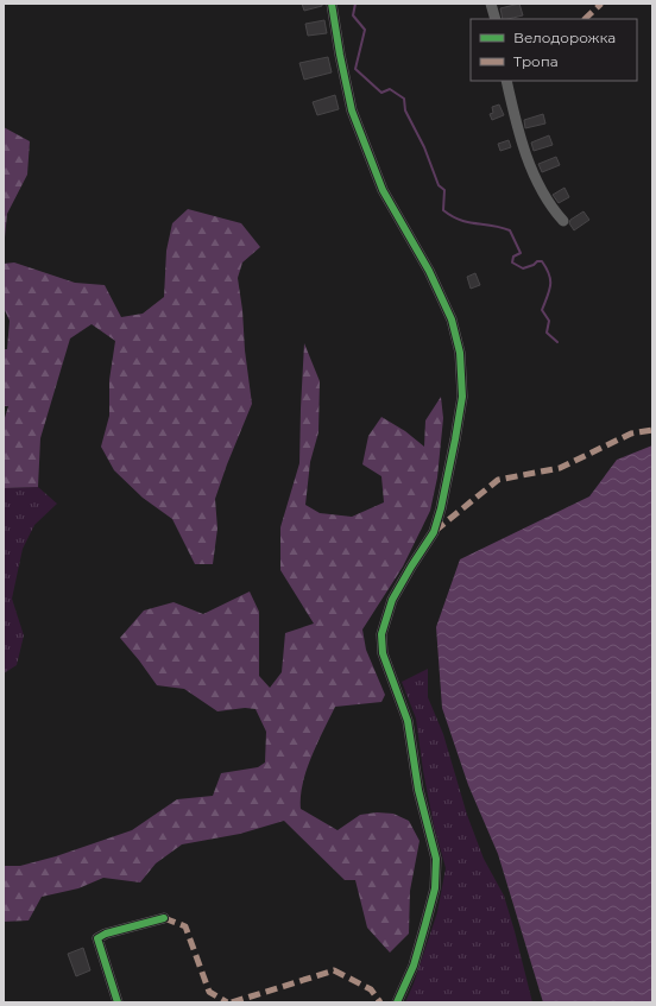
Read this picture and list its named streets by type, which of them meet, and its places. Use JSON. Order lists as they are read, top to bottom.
{
  "legend": ["Велодорожка", "Тропа"]
}
